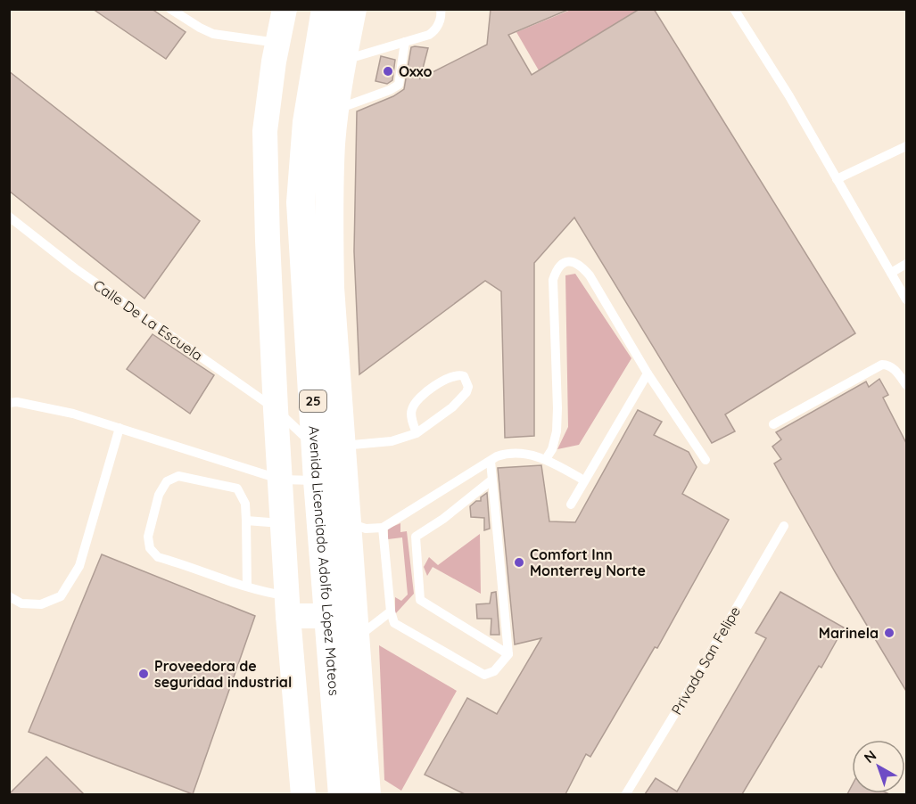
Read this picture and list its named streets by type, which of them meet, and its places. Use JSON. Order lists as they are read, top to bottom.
{
  "streets": {
    "main road": ["25", "Avenida Licenciado Adolfo López Mateos"],
    "lane": ["Calle De La Escuela", "Privada San Felipe"]
  },
  "crossings": [
    ["Calle De La Escuela", "Avenida Licenciado Adolfo López Mateos"]
  ],
  "places": [
    "Oxxo",
    "Comfort Inn Monterrey Norte",
    "Marinela",
    "Proveedora de seguridad industrial"
  ],
  "north": "top left"
}
